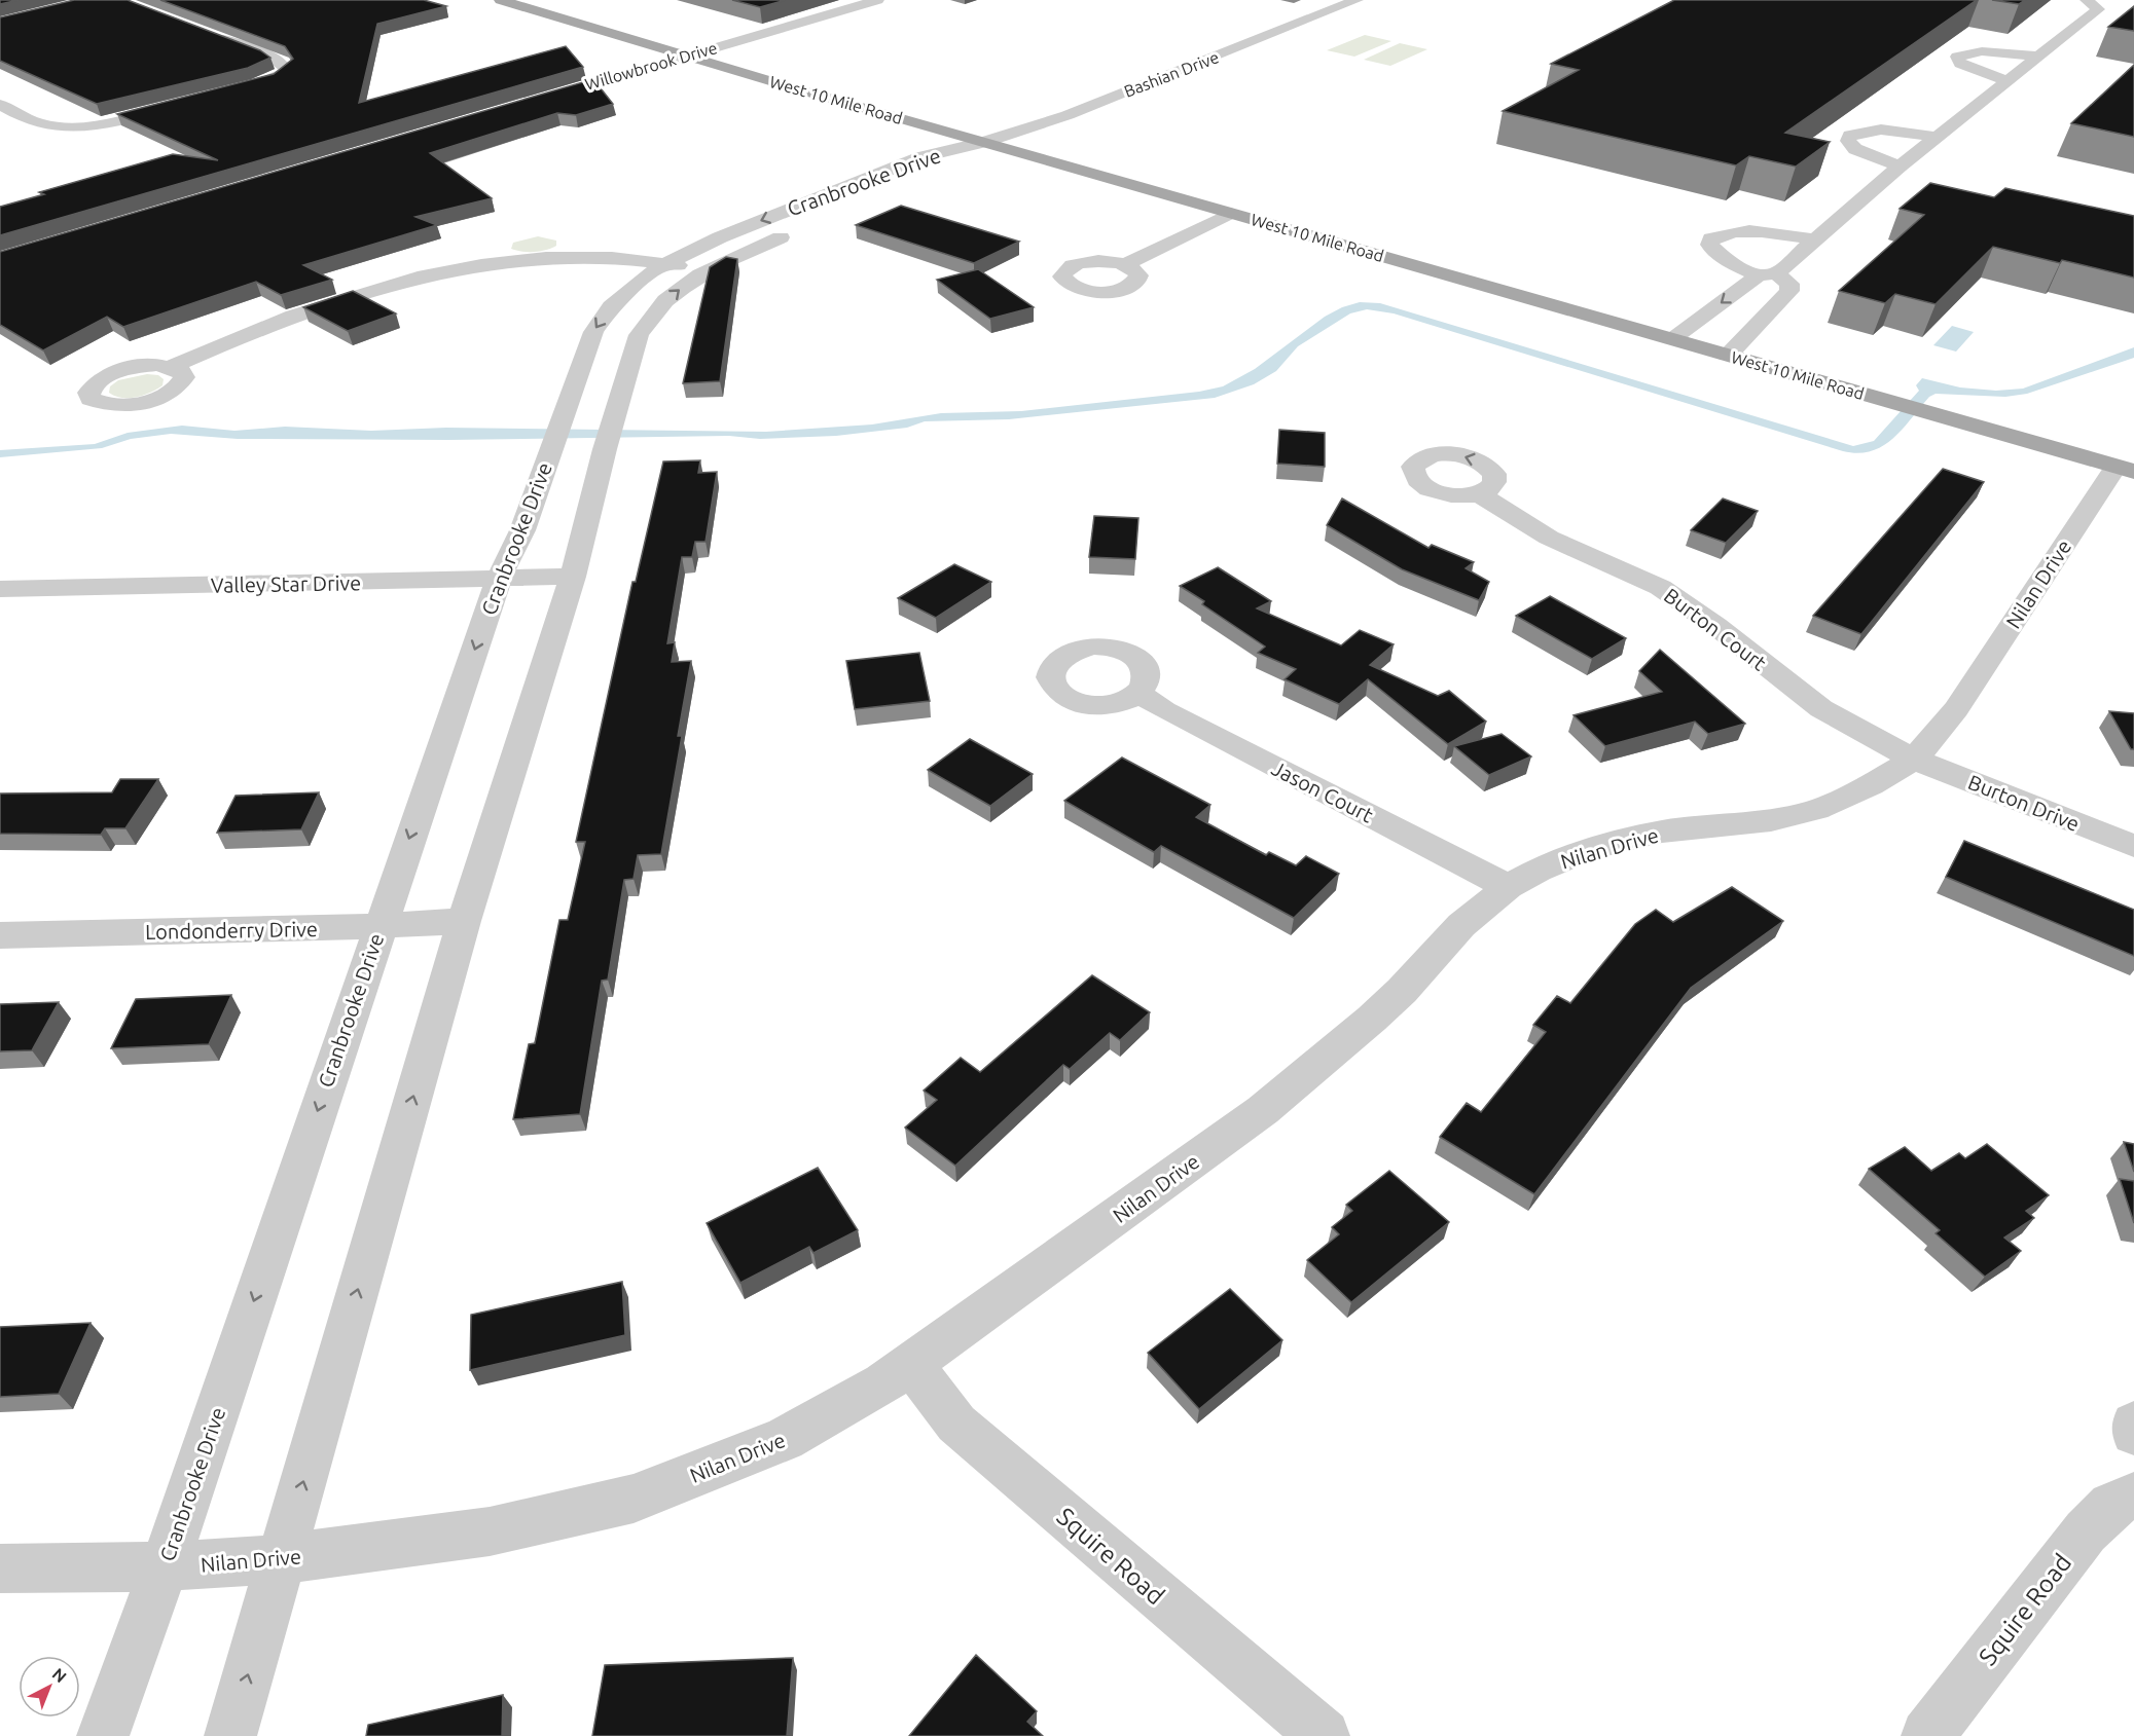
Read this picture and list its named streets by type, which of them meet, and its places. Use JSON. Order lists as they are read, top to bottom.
{
  "streets": {
    "main road": ["West 10 Mile Road"],
    "street": [
      "Willowbrook Drive",
      "Bashian Drive",
      "Cranbrooke Drive",
      "Valley Star Drive",
      "Nilan Drive",
      "Burton Court",
      "Jason Court",
      "Burton Drive",
      "Londonderry Drive",
      "Squire Road"
    ]
  },
  "crossings": [
    ["Willowbrook Drive", "West 10 Mile Road"],
    ["Bashian Drive", "West 10 Mile Road"],
    ["Bashian Drive", "Cranbrooke Drive"],
    ["West 10 Mile Road", "Cranbrooke Drive"],
    ["West 10 Mile Road", "Nilan Drive"],
    ["Cranbrooke Drive", "Valley Star Drive"],
    ["Cranbrooke Drive", "Nilan Drive"],
    ["Cranbrooke Drive", "Londonderry Drive"],
    ["Nilan Drive", "Burton Court"],
    ["Nilan Drive", "Jason Court"],
    ["Nilan Drive", "Burton Drive"],
    ["Nilan Drive", "Squire Road"],
    ["Burton Court", "Burton Drive"]
  ],
  "north": "top right"
}
